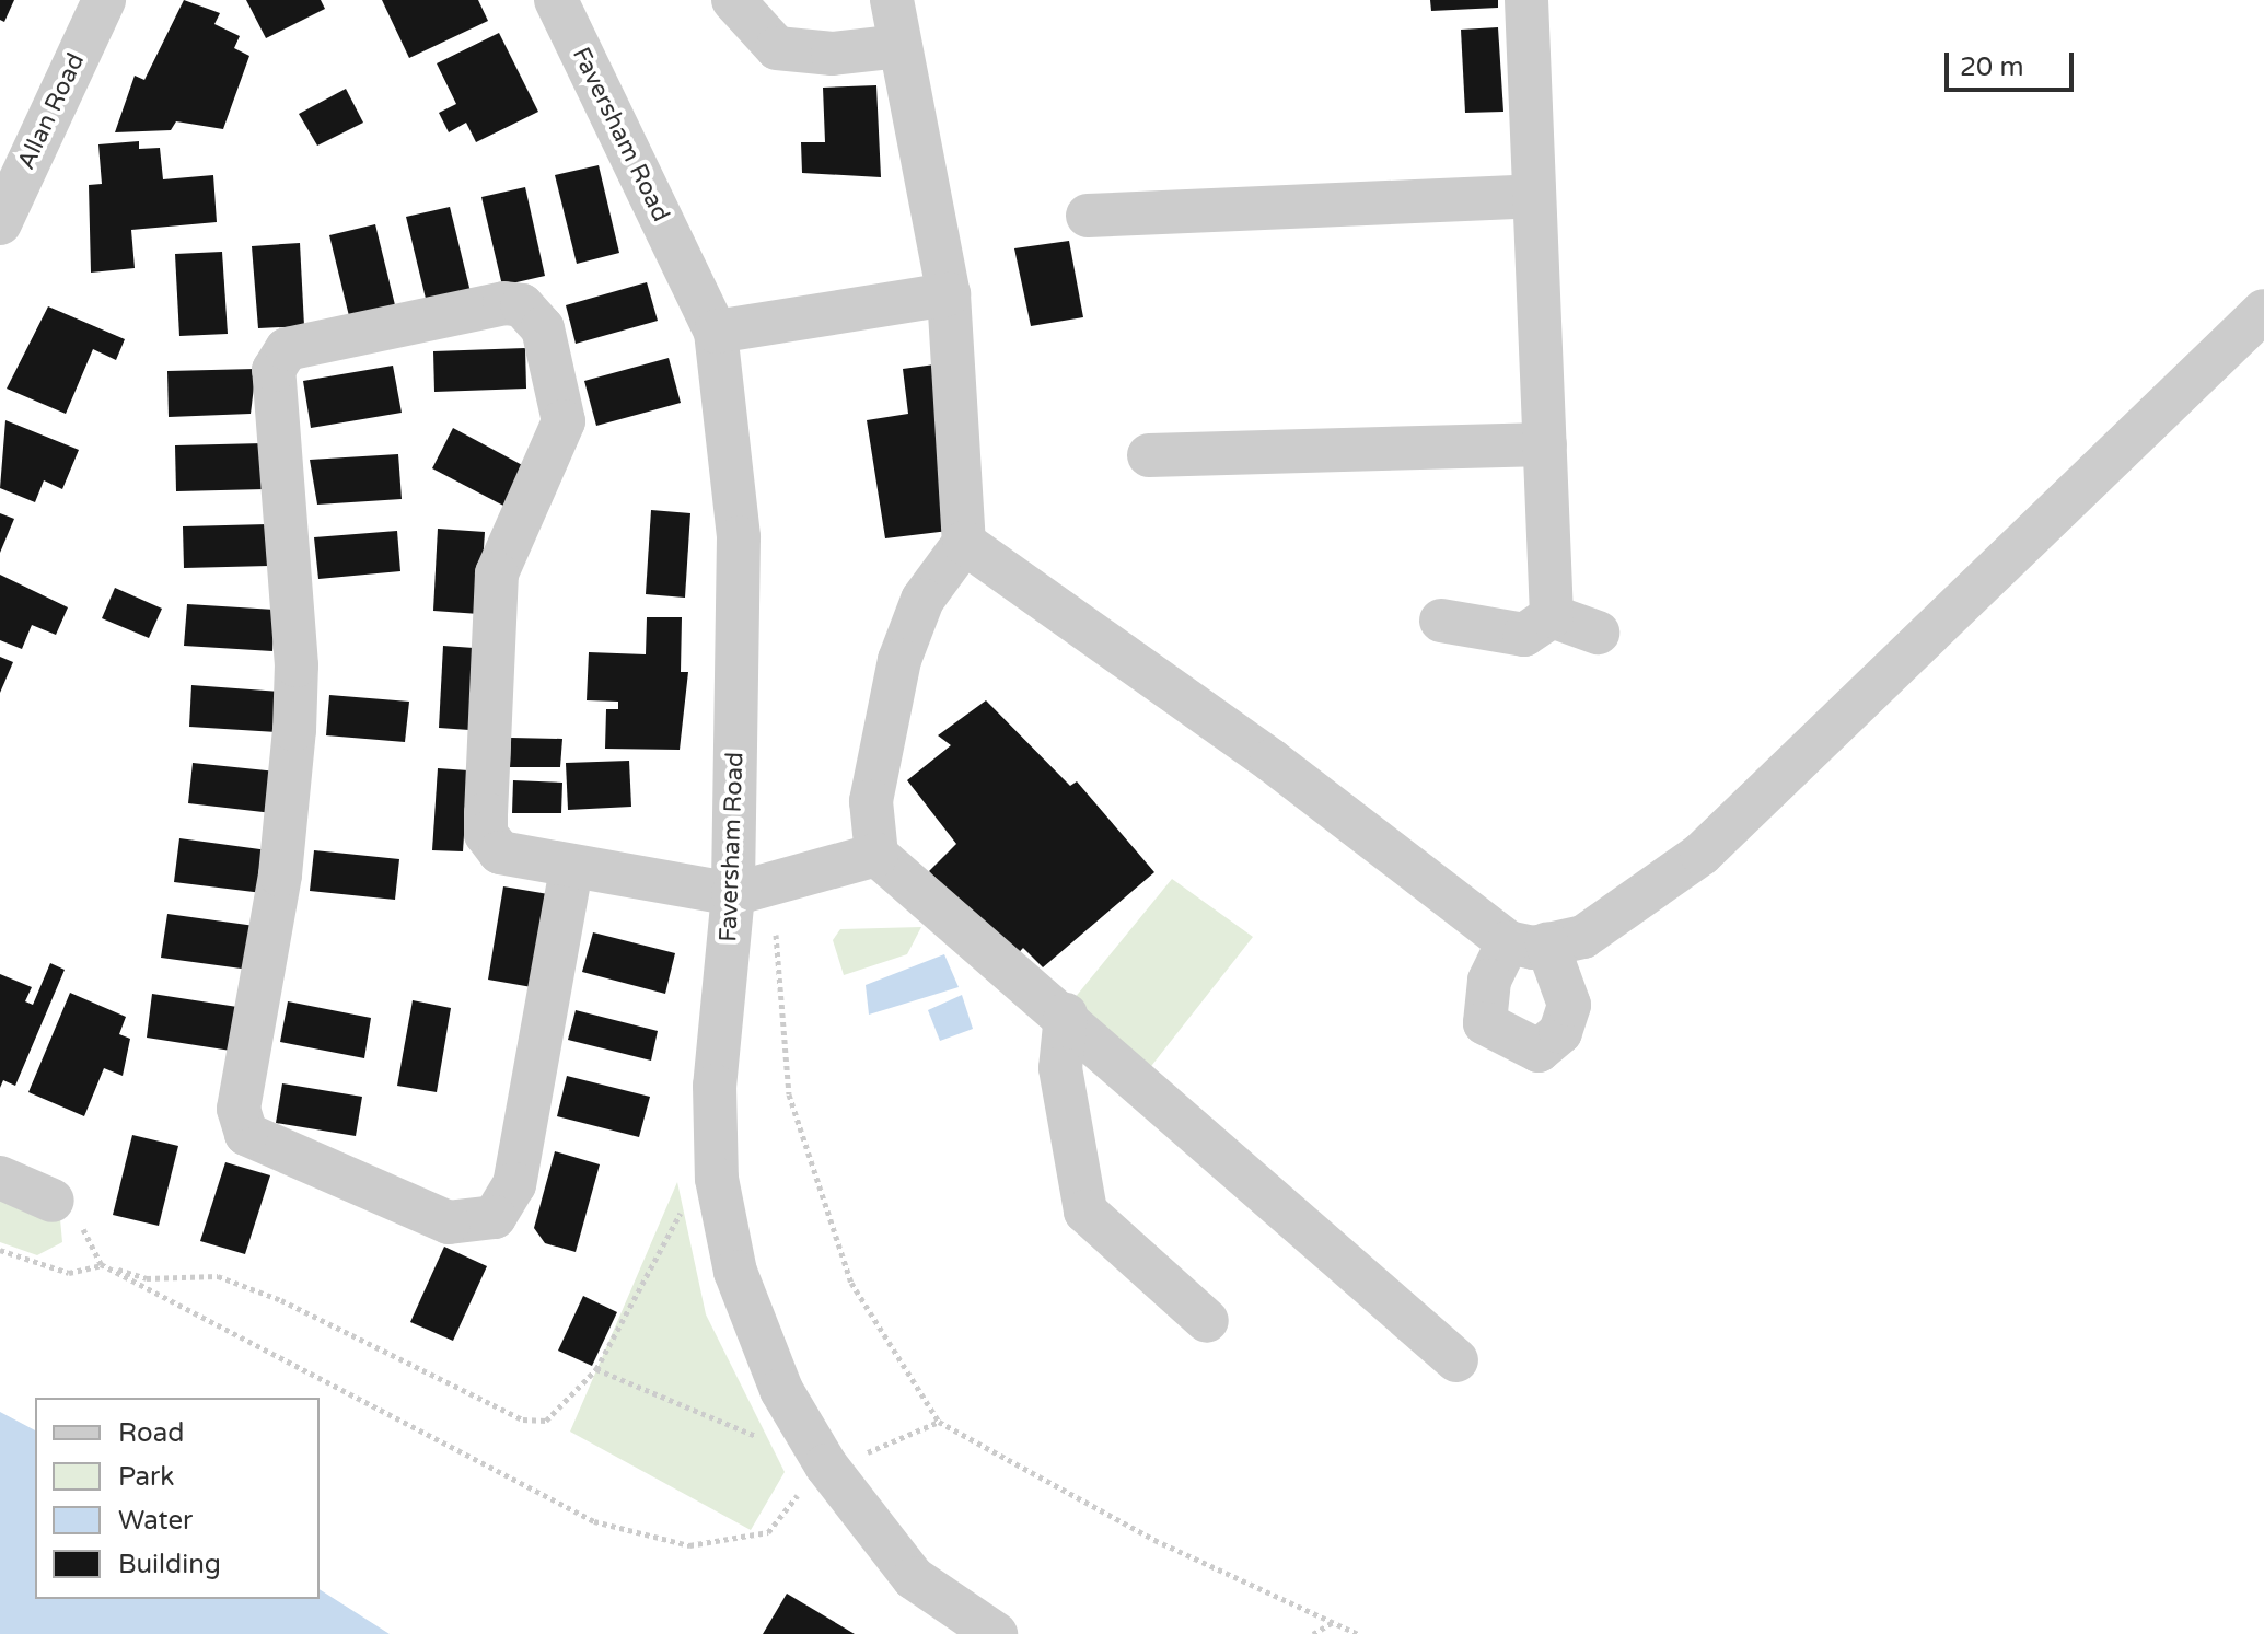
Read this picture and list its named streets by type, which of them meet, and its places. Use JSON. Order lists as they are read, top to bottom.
{
  "streets": {
    "street": ["Allan Road", "Faversham Road"]
  },
  "legend": [
    "Road",
    "Park",
    "Water",
    "Building"
  ],
  "scale_bar": "20 m"
}
